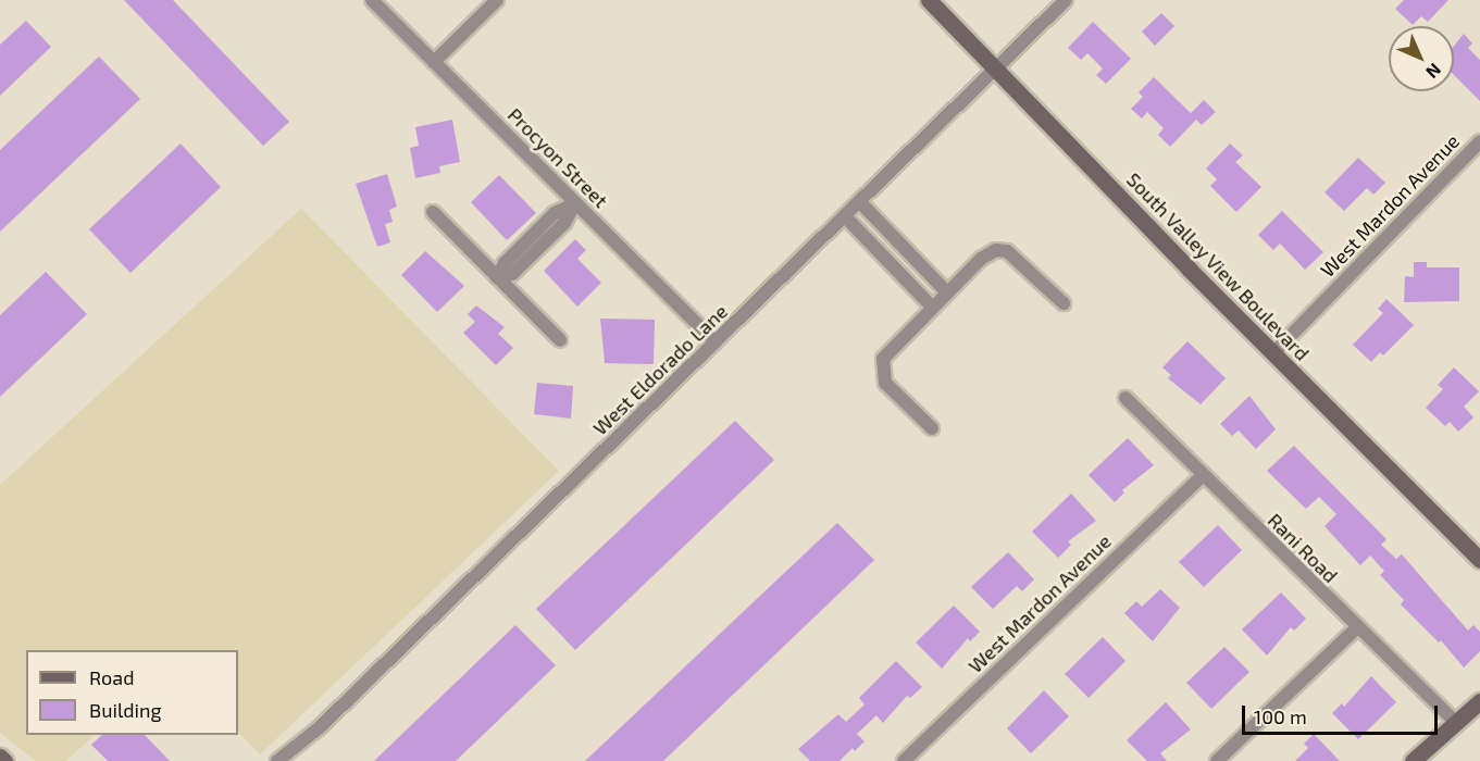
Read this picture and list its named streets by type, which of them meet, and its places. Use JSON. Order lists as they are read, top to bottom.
{
  "streets": {
    "main road": ["South Valley View Boulevard"],
    "street": [
      "Procyon Street",
      "West Mardon Avenue",
      "West Eldorado Lane",
      "Rani Road"
    ]
  },
  "crossings": [
    ["Procyon Street", "West Eldorado Lane"],
    ["West Mardon Avenue", "South Valley View Boulevard"],
    ["West Mardon Avenue", "Rani Road"],
    ["South Valley View Boulevard", "West Eldorado Lane"]
  ],
  "legend": ["Road", "Building"],
  "scale_bar": "100 m",
  "north": "bottom right"
}
